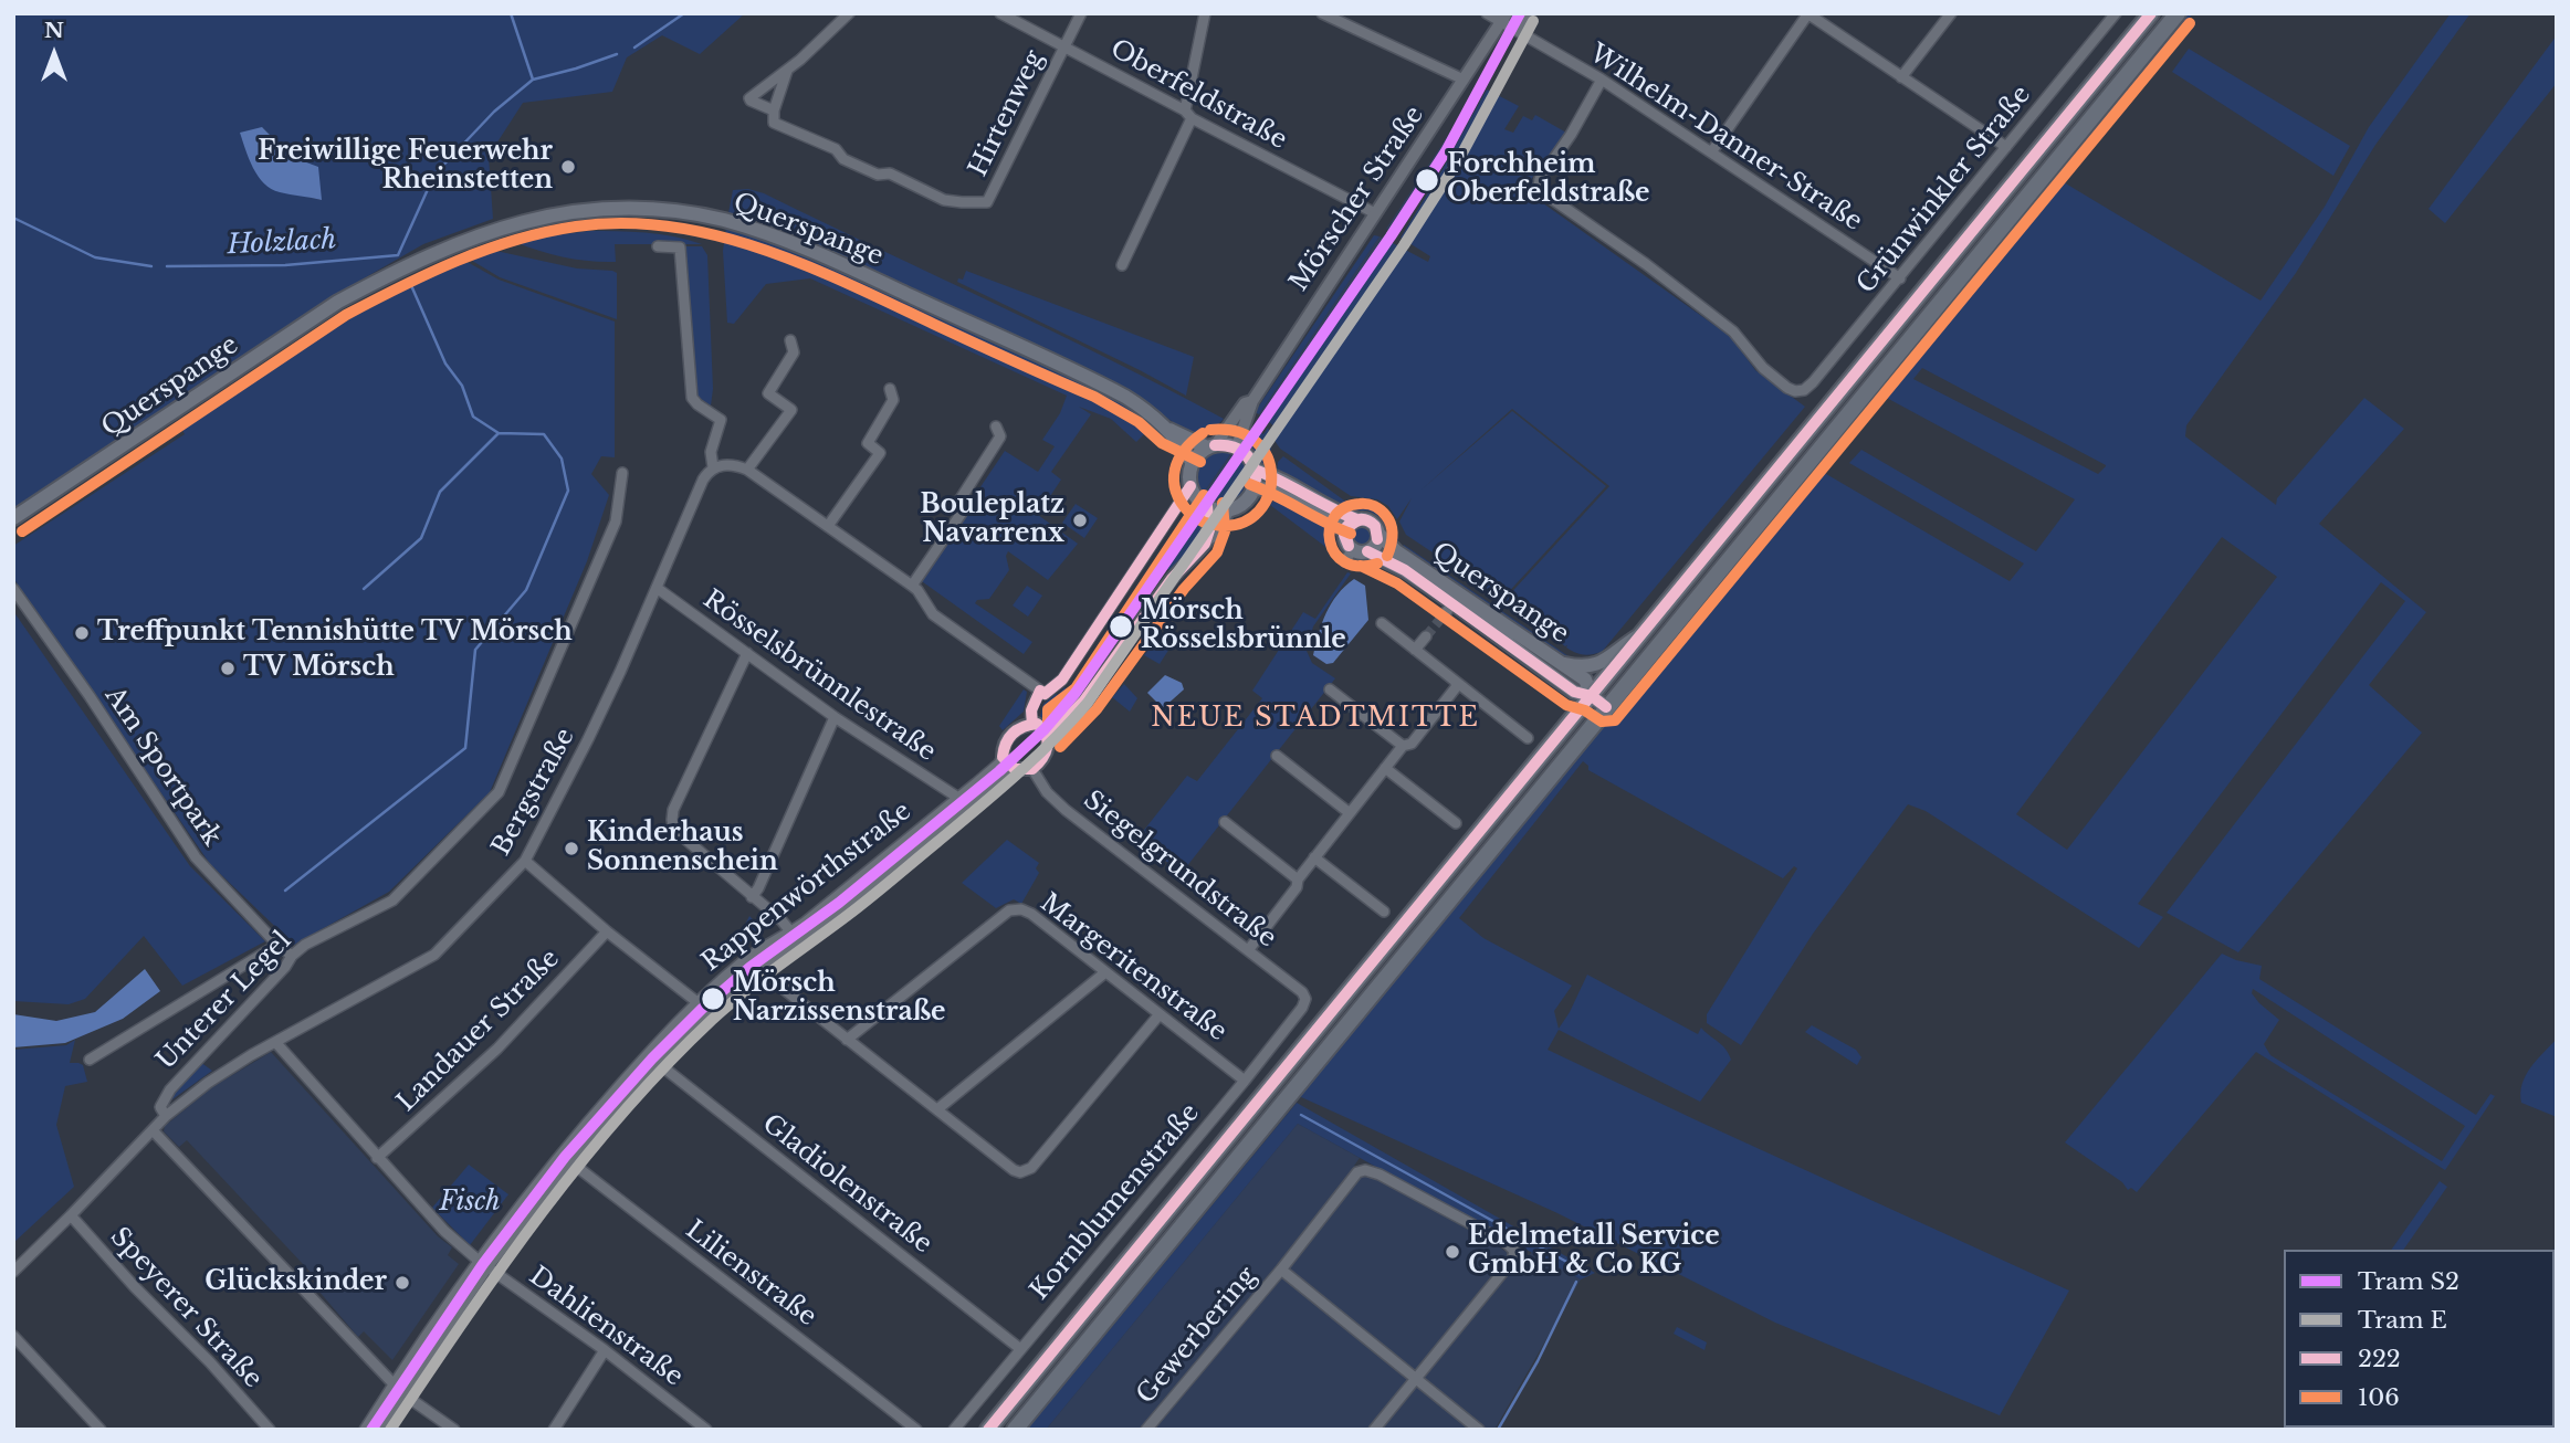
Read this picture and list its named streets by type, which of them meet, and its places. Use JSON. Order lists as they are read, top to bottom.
{
  "streets": {
    "main road": ["Querspange"],
    "street": [
      "Oberfeldstraße",
      "Hirtenweg",
      "Wilhelm-Danner-Straße",
      "Grünwinkler Straße",
      "Mörscher Straße",
      "Rösselsbrünnlestraße",
      "Am Sportpark",
      "Bergstraße",
      "Siegelgrundstraße",
      "Rappenwörthstraße",
      "Margeritenstraße",
      "Unterer Legel",
      "Landauer Straße",
      "Gladiolenstraße",
      "Kornblumenstraße",
      "Lilienstraße",
      "Speyerer Straße",
      "Dahlienstraße",
      "Gewerbering"
    ]
  },
  "crossings": [
    ["Oberfeldstraße", "Hirtenweg"],
    ["Oberfeldstraße", "Mörscher Straße"],
    ["Wilhelm-Danner-Straße", "Grünwinkler Straße"],
    ["Wilhelm-Danner-Straße", "Mörscher Straße"],
    ["Rösselsbrünnlestraße", "Bergstraße"],
    ["Rösselsbrünnlestraße", "Rappenwörthstraße"],
    ["Am Sportpark", "Unterer Legel"],
    ["Bergstraße", "Unterer Legel"],
    ["Bergstraße", "Speyerer Straße"],
    ["Bergstraße", "Dahlienstraße"],
    ["Siegelgrundstraße", "Rappenwörthstraße"],
    ["Siegelgrundstraße", "Kornblumenstraße"],
    ["Rappenwörthstraße", "Gladiolenstraße"],
    ["Rappenwörthstraße", "Lilienstraße"],
    ["Rappenwörthstraße", "Dahlienstraße"],
    ["Margeritenstraße", "Kornblumenstraße"],
    ["Landauer Straße", "Dahlienstraße"],
    ["Gladiolenstraße", "Kornblumenstraße"]
  ],
  "districts": ["NEUE STADTMITTE"],
  "water": ["Holzlach"],
  "parks": ["Fisch"],
  "places": [
    "Freiwillige Feuerwehr Rheinstetten",
    "Forchheim Oberfeldstraße",
    "Bouleplatz Navarrenx",
    "Mörsch Rösselsbrünnle",
    "Treffpunkt Tennishütte TV Mörsch",
    "TV Mörsch",
    "Kinderhaus Sonnenschein",
    "Mörsch Narzissenstraße",
    "Edelmetall Service GmbH & Co KG",
    "Glückskinder"
  ],
  "lines": [
    "tram line S2",
    "transit line 222",
    "tram line E",
    "transit line 106"
  ],
  "legend": [
    "Tram S2",
    "Tram E",
    "222",
    "106"
  ],
  "north": "top"
}
